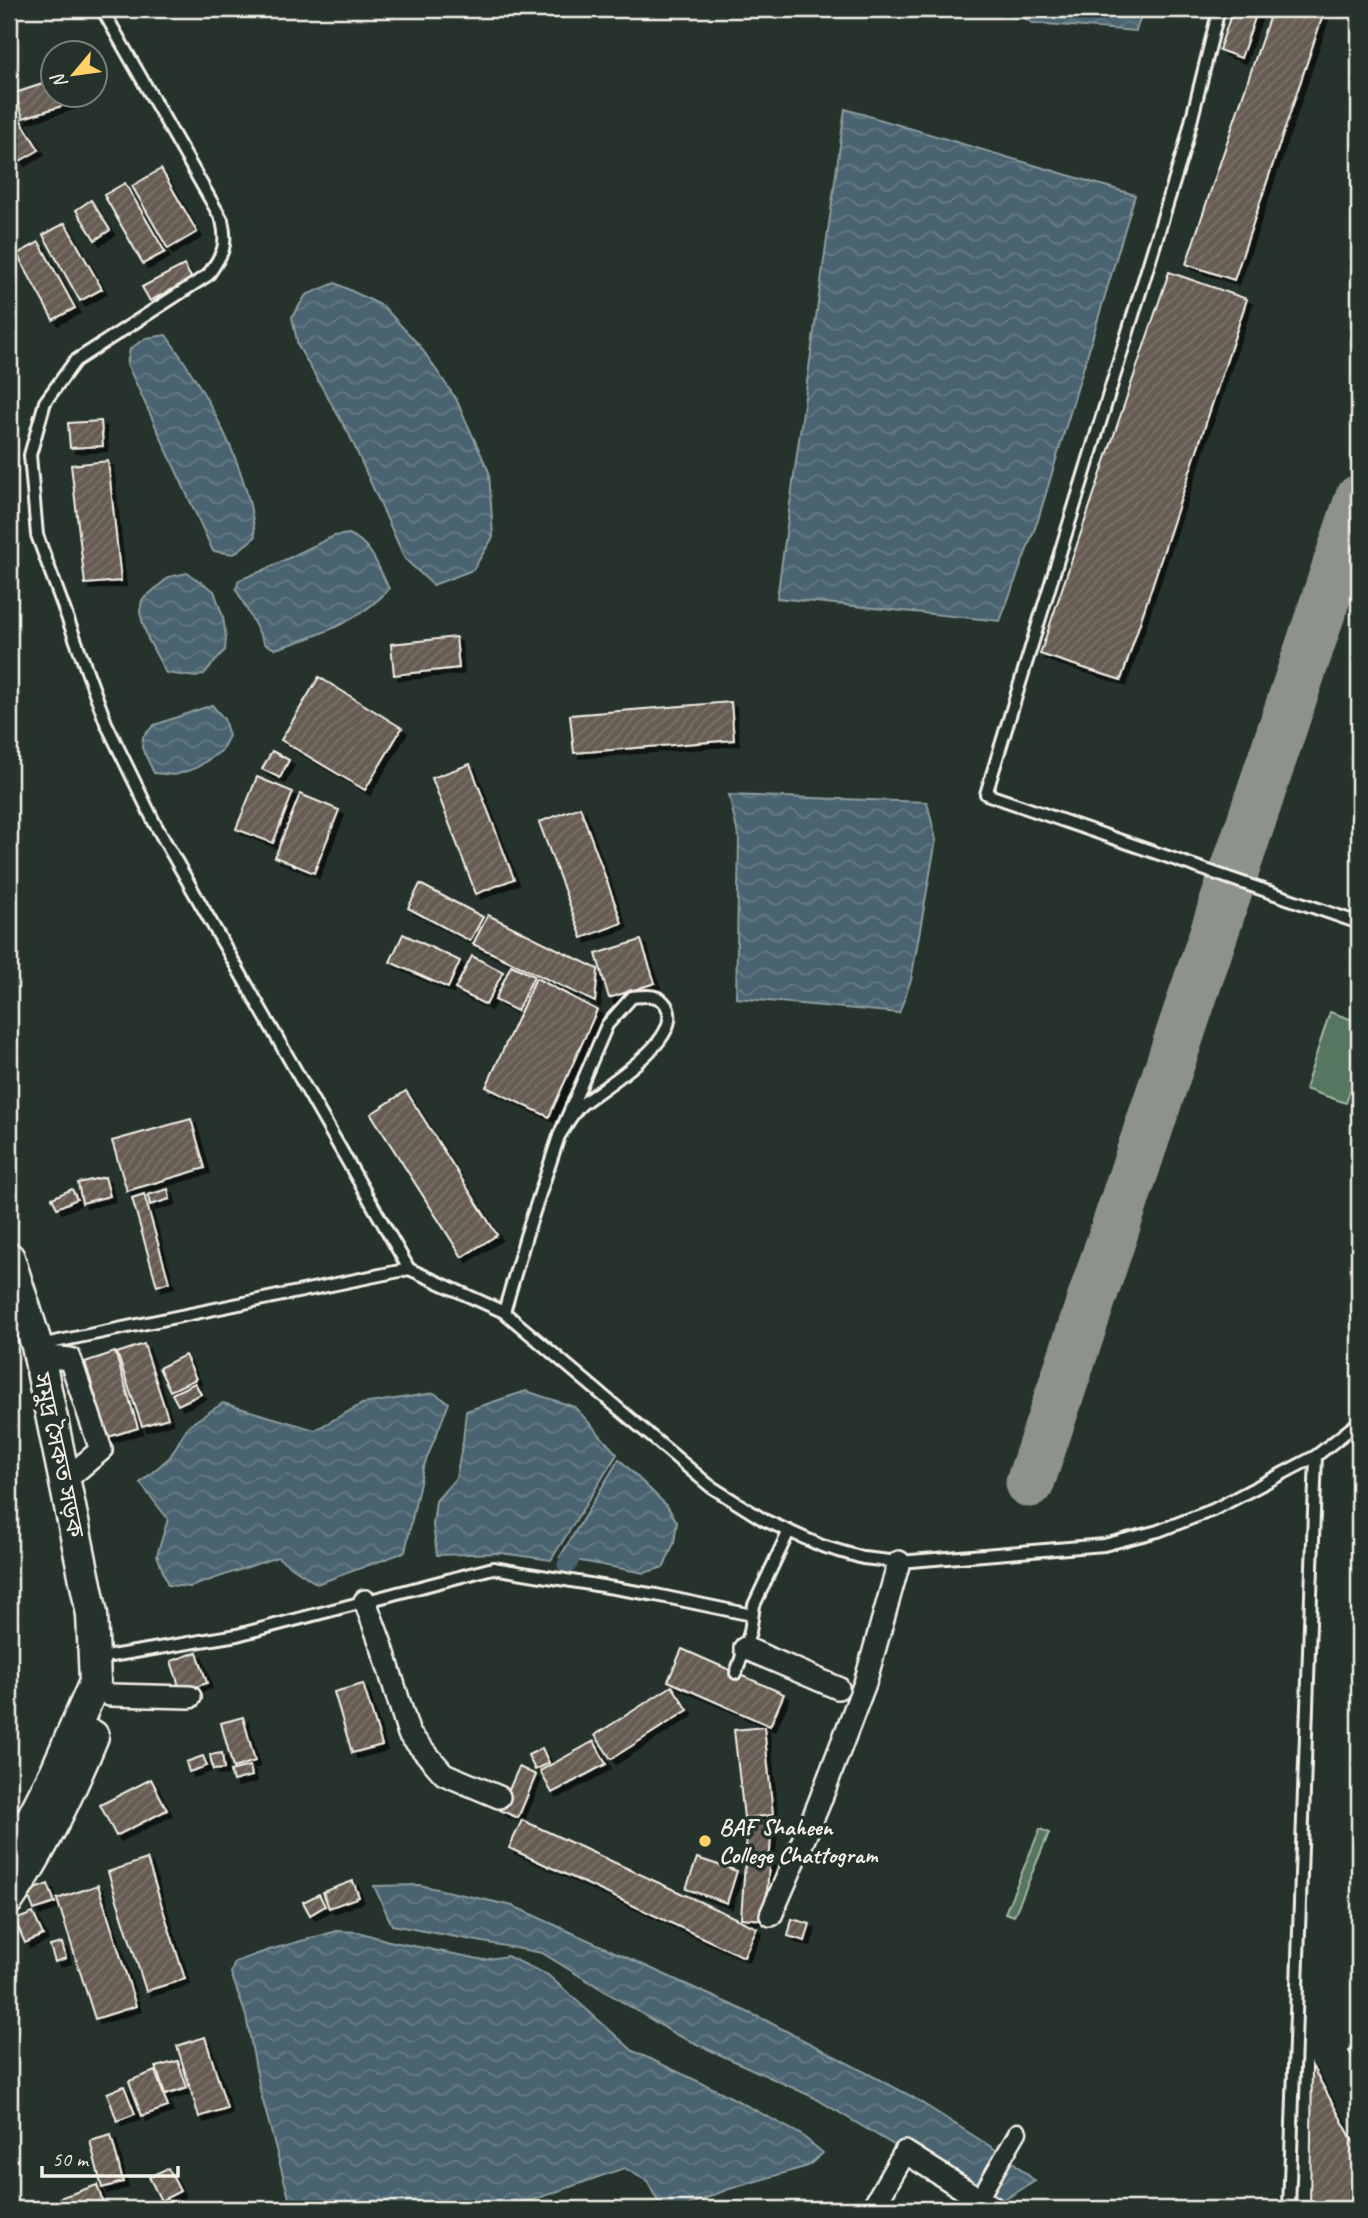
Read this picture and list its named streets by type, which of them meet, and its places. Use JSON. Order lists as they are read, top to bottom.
{
  "streets": {
    "main road": ["সমুদ্র সৈকত সড়ক"]
  },
  "places": ["BAF Shaheen College Chattogram"],
  "scale_bar": "50 m",
  "north": "bottom left"
}
